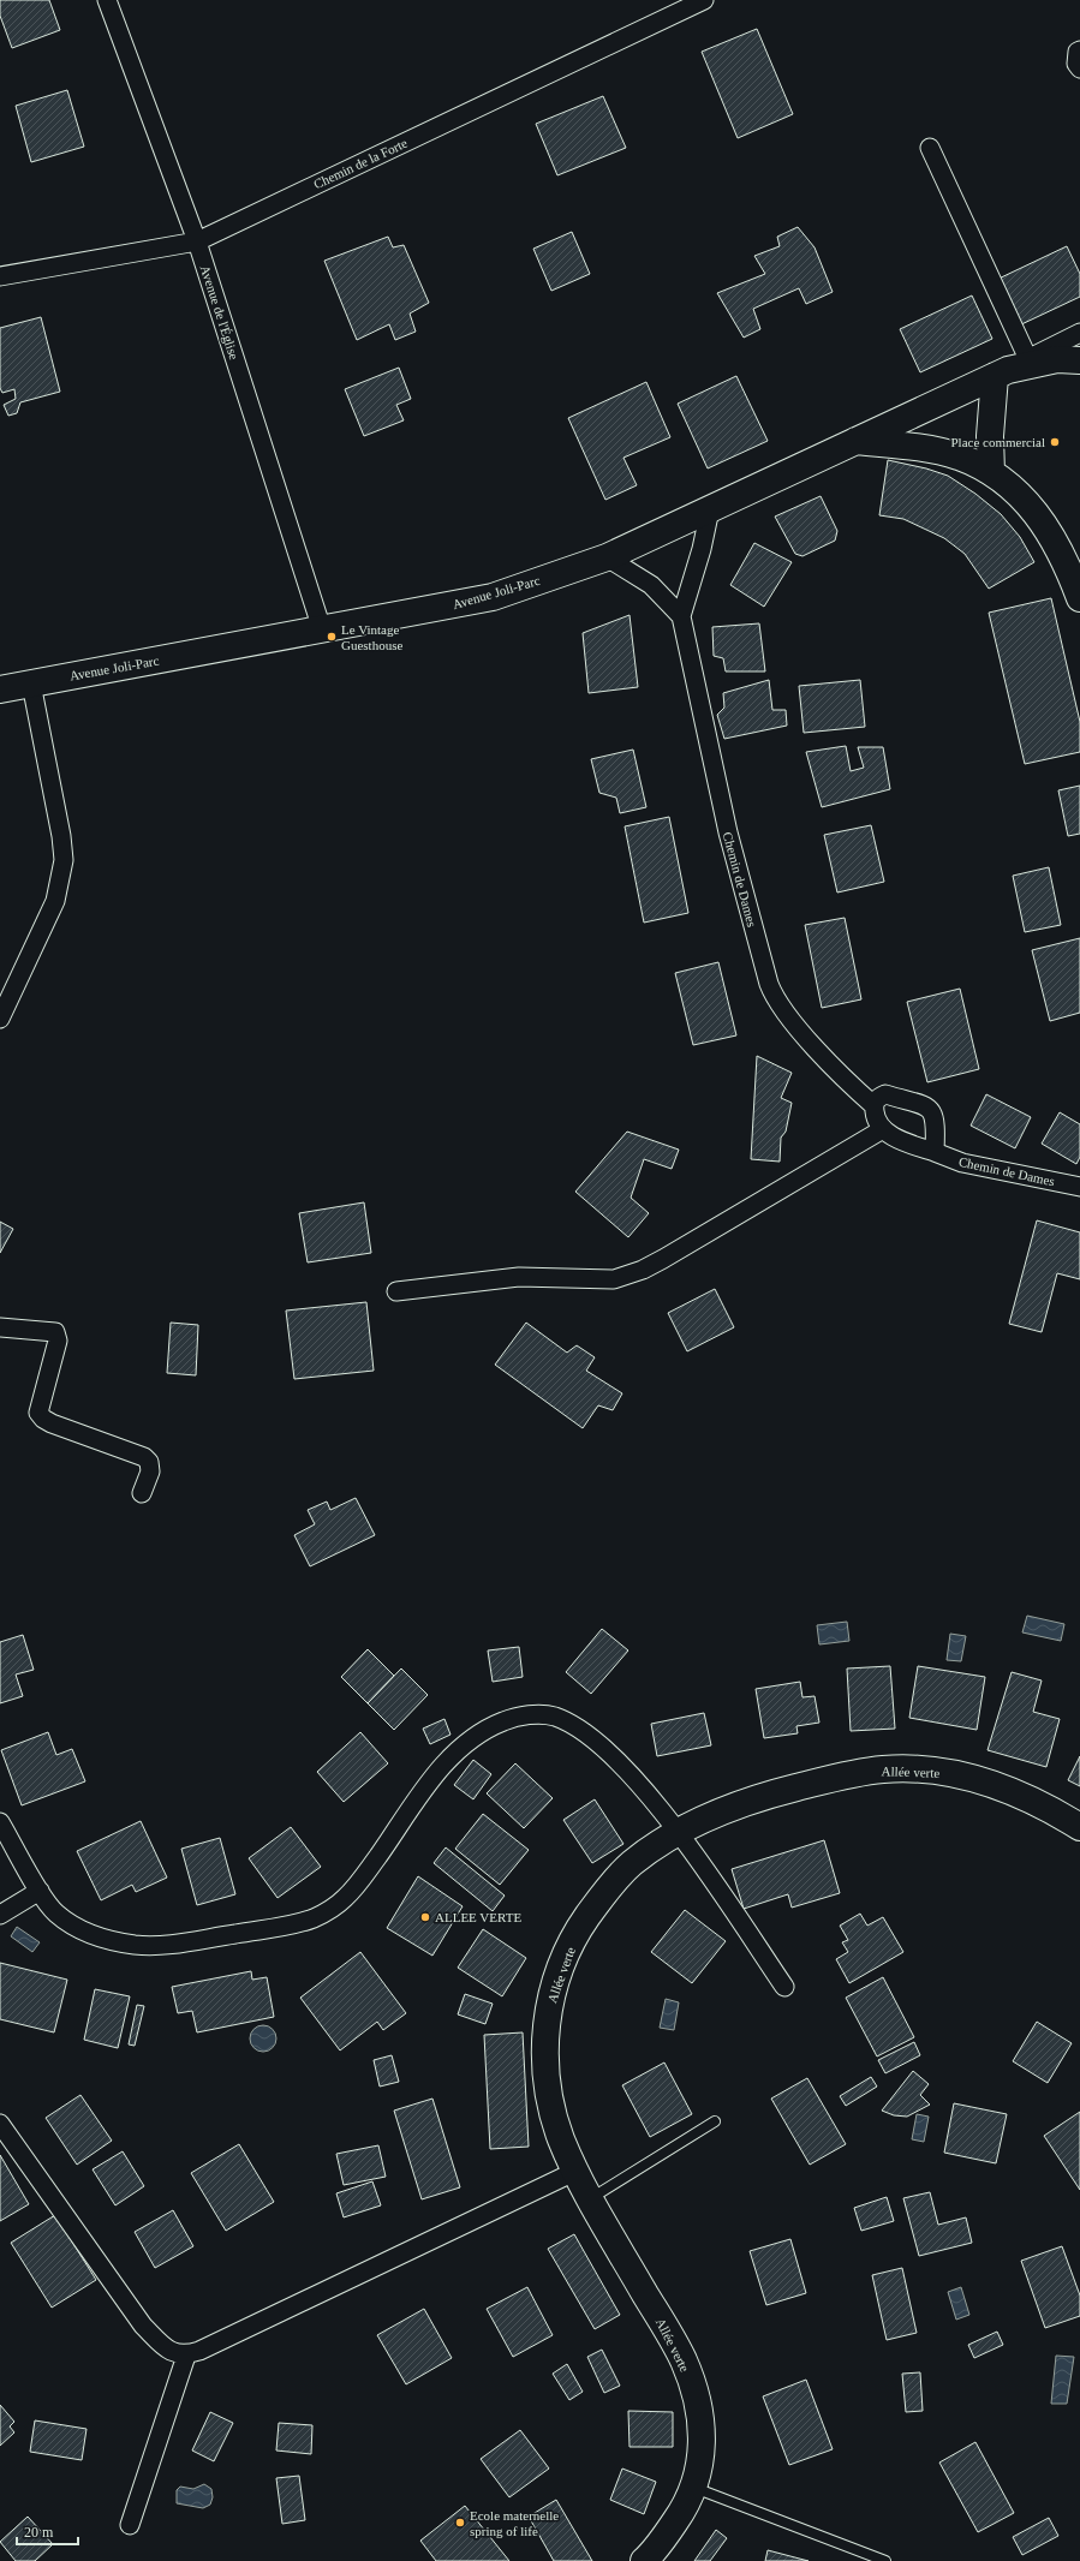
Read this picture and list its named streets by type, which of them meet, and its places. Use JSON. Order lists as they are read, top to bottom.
{
  "streets": {
    "street": [
      "Chemin de la Forte",
      "Avenue de l'Église",
      "Avenue Joli-Parc",
      "Chemin de Dames",
      "Allée verte"
    ]
  },
  "crossings": [
    ["Chemin de la Forte", "Avenue de l'Église"],
    ["Avenue de l'Église", "Avenue Joli-Parc"]
  ],
  "places": [
    "Place commercial",
    "Le Vintage Guesthouse",
    "ALLEE VERTE",
    "Ecole maternelle spring of life"
  ],
  "scale_bar": "20 m"
}
